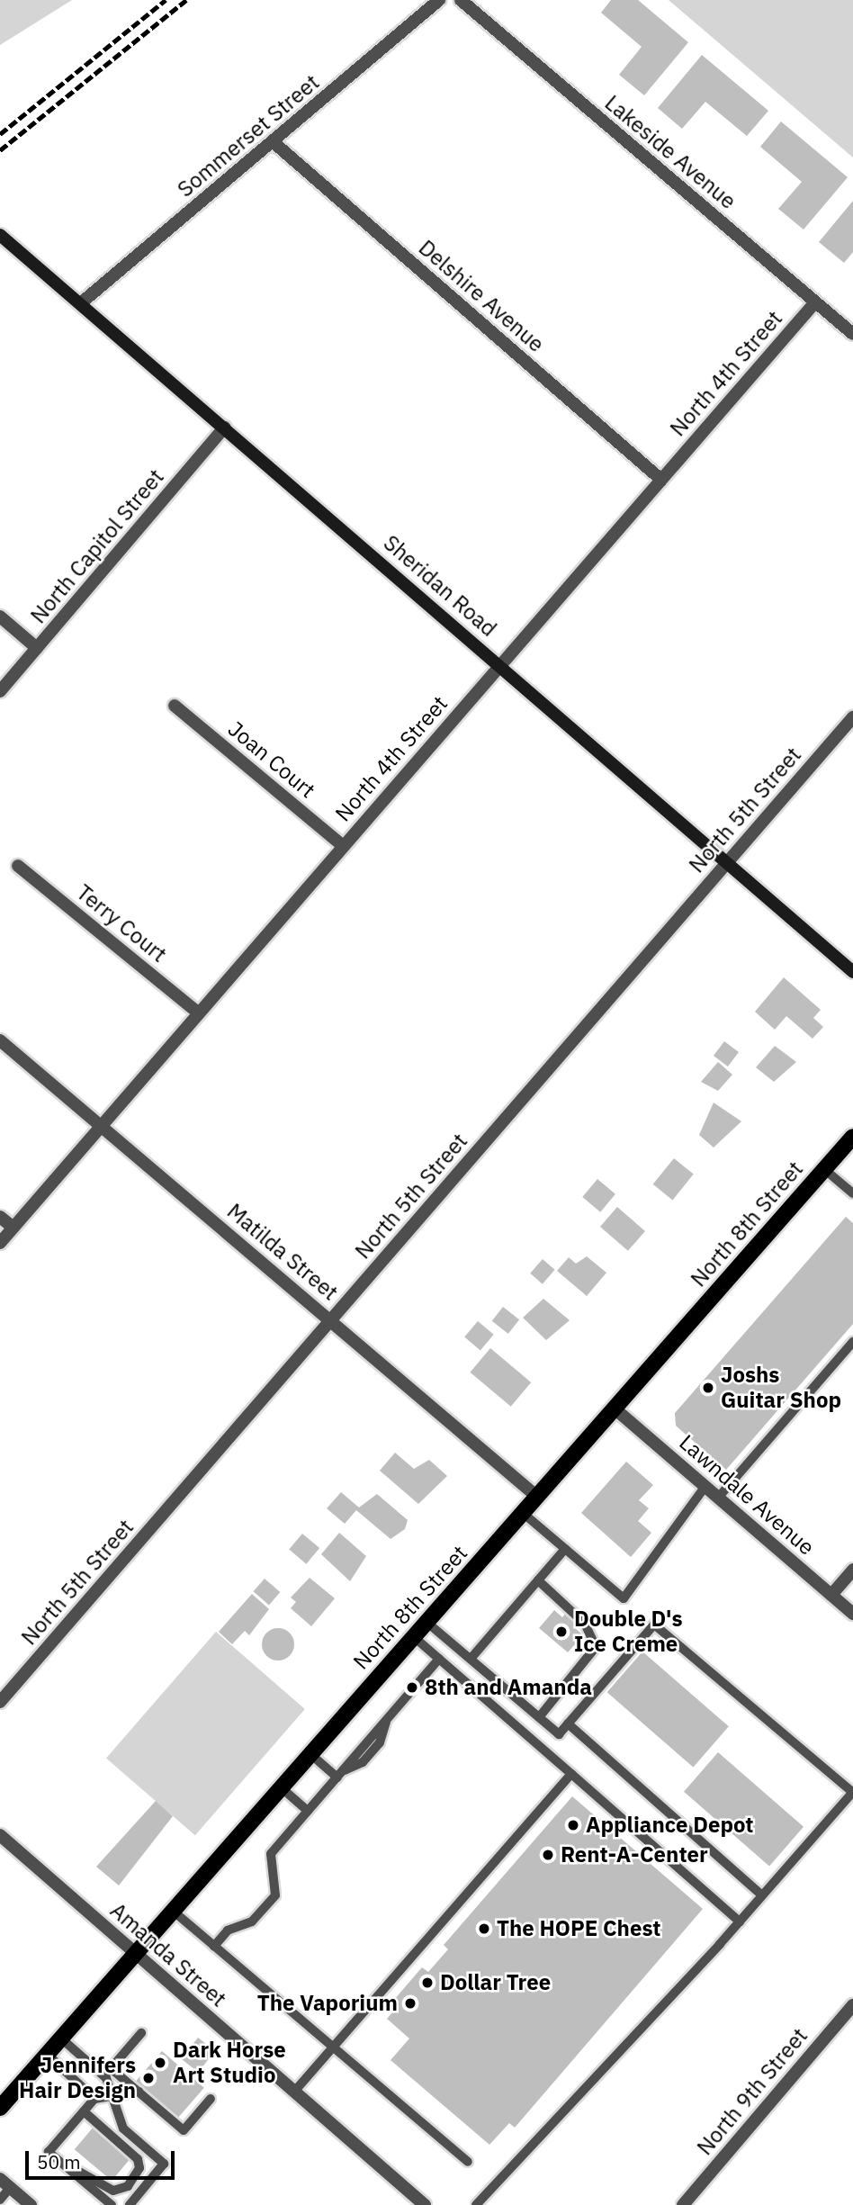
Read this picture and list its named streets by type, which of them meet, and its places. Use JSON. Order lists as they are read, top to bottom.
{
  "streets": {
    "main road": ["Sheridan Road", "North 8th Street"],
    "street": [
      "Sommerset Street",
      "Lakeside Avenue",
      "Delshire Avenue",
      "North 4th Street",
      "North Capitol Street",
      "Joan Court",
      "North 5th Street",
      "Terry Court",
      "Matilda Street",
      "Lawndale Avenue",
      "Amanda Street",
      "North 9th Street"
    ]
  },
  "crossings": [
    ["Sommerset Street", "Delshire Avenue"],
    ["Sommerset Street", "Sheridan Road"],
    ["Lakeside Avenue", "North 4th Street"],
    ["Delshire Avenue", "North 4th Street"],
    ["North 4th Street", "Sheridan Road"],
    ["North 4th Street", "Joan Court"],
    ["North 4th Street", "Terry Court"],
    ["North 4th Street", "Matilda Street"],
    ["North Capitol Street", "Sheridan Road"],
    ["Sheridan Road", "North 5th Street"],
    ["North 5th Street", "Matilda Street"],
    ["North 8th Street", "Matilda Street"],
    ["North 8th Street", "Lawndale Avenue"],
    ["North 8th Street", "Amanda Street"]
  ],
  "places": [
    "Joshs Guitar Shop",
    "Double D's Ice Creme",
    "8th and Amanda",
    "Appliance Depot",
    "Rent-A-Center",
    "The HOPE Chest",
    "Dollar Tree",
    "The Vaporium",
    "Dark Horse Art Studio",
    "Jennifers Hair Design"
  ],
  "scale_bar": "50 m"
}
